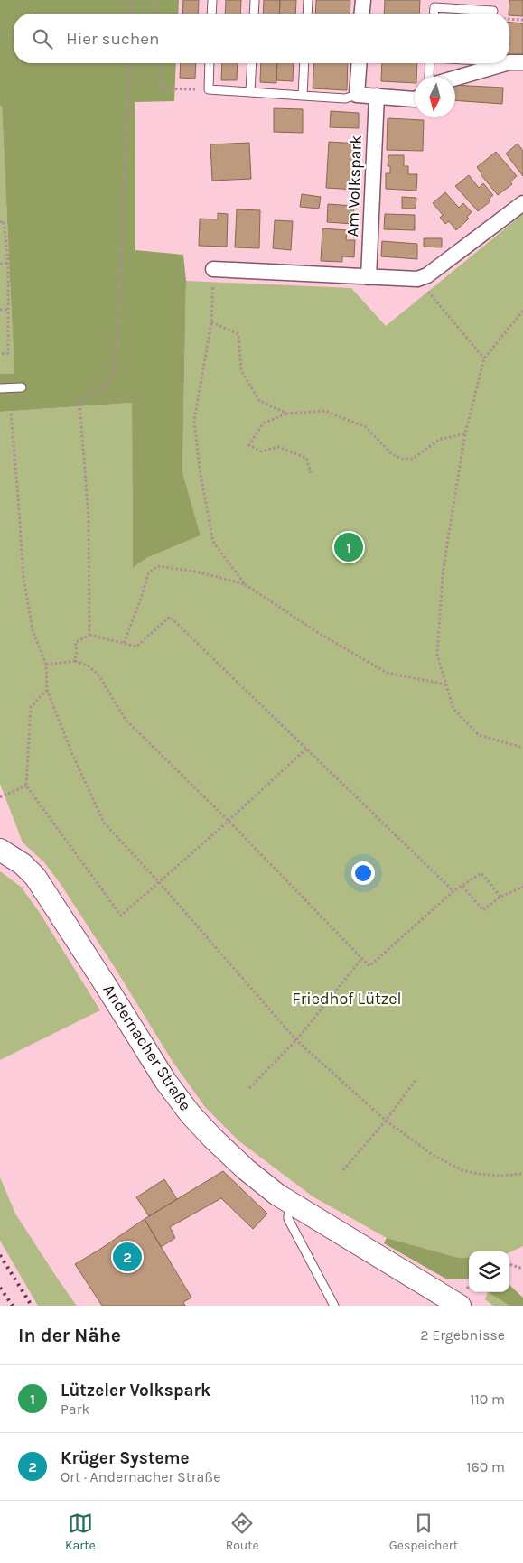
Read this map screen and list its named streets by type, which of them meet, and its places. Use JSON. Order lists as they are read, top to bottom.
{
  "streets": {
    "main road": ["Andernacher Straße"],
    "street": ["Am Volkspark"]
  },
  "parks": ["Friedhof Lützel"],
  "north": "bottom",
  "page": {
    "search": "Hier suchen",
    "pins": ["1", "2"],
    "heading": ["In der Nähe", "2 Ergebnisse"],
    "list": [
      {
        "mark": "1",
        "name": "Lützeler Volkspark",
        "note": "Park",
        "value": "110 m"
      },
      {
        "mark": "2",
        "name": "Krüger Systeme",
        "note": "Ort · Andernacher Straße",
        "value": "160 m"
      }
    ],
    "nav": ["Karte", "Route", "Gespeichert"]
  }
}
